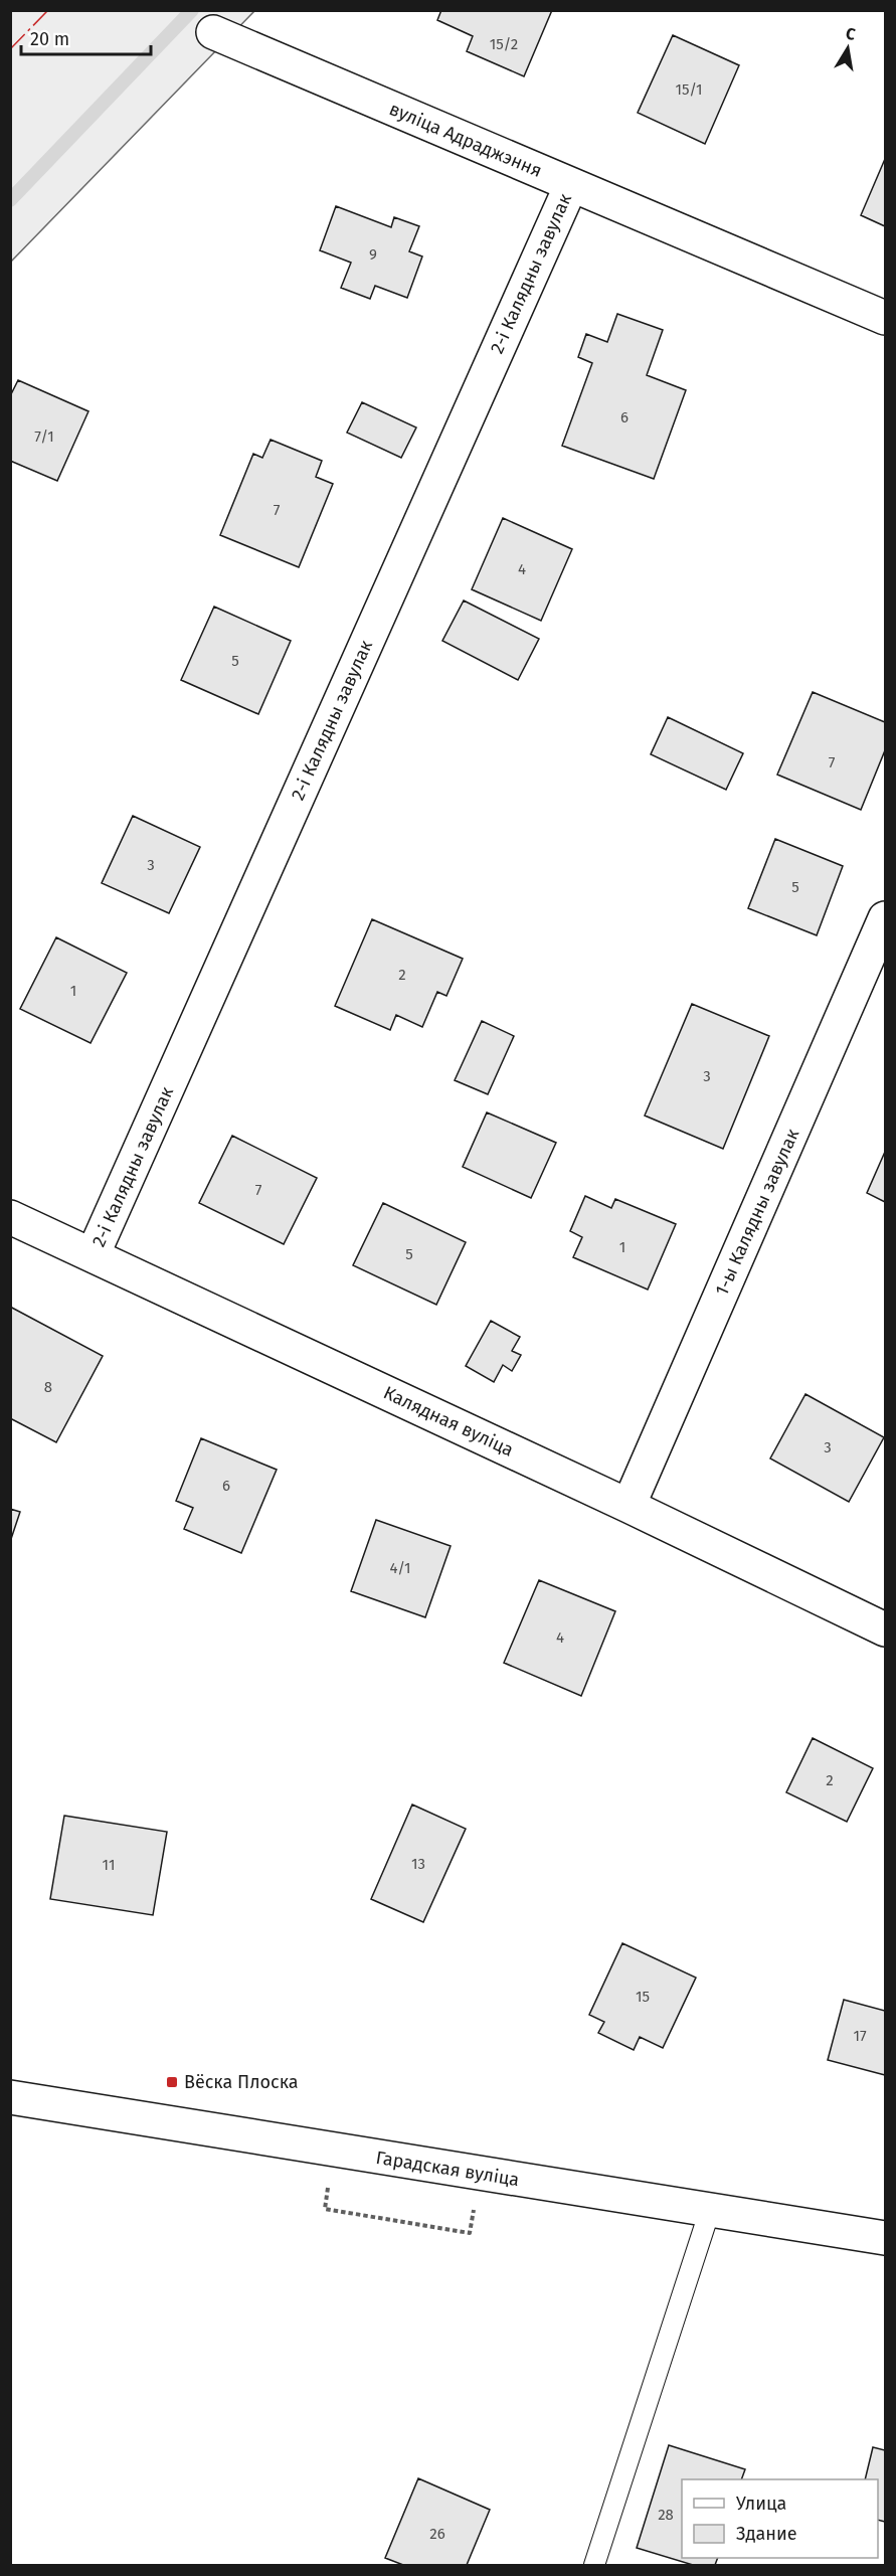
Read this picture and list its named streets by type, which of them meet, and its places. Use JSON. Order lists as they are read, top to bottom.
{
  "streets": {
    "street": [
      "вуліца Адраджэння",
      "2-і Калядны завулак",
      "1-ы Калядны завулак",
      "Калядная вуліца",
      "Гарадская вуліца"
    ]
  },
  "crossings": [
    ["вуліца Адраджэння", "2-і Калядны завулак"],
    ["2-і Калядны завулак", "Калядная вуліца"],
    ["1-ы Калядны завулак", "Калядная вуліца"]
  ],
  "places": {
    "transit": ["Вёска Плоска"]
  },
  "house_numbers": [
    "15/2",
    "15/1",
    "9",
    "6",
    "7/1",
    "7",
    "4",
    "5",
    "7",
    "3",
    "5",
    "2",
    "1",
    "3",
    "7",
    "1",
    "5",
    "8",
    "3",
    "6",
    "4/1",
    "4",
    "2",
    "13",
    "11",
    "15",
    "17",
    "28",
    "26"
  ],
  "legend": ["Улица", "Здание"],
  "scale_bar": "20 m",
  "north": "top"
}
